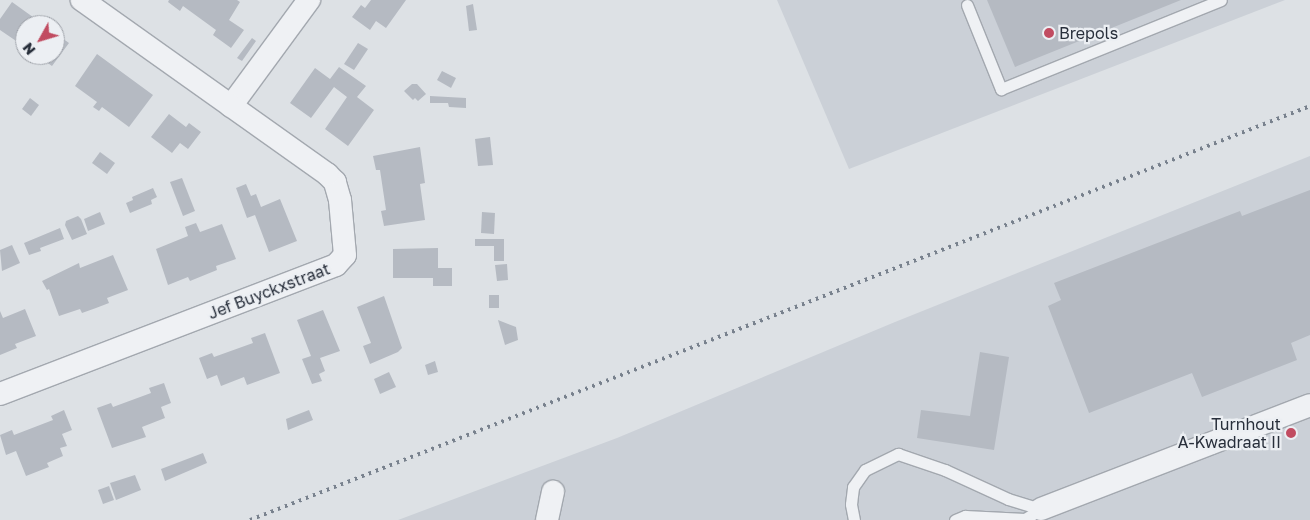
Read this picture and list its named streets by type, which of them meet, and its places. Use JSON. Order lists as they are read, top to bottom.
{
  "streets": {
    "street": ["Jef Buyckxstraat"]
  },
  "places": ["Brepols", "Turnhout A-Kwadraat II"],
  "north": "bottom left"
}
